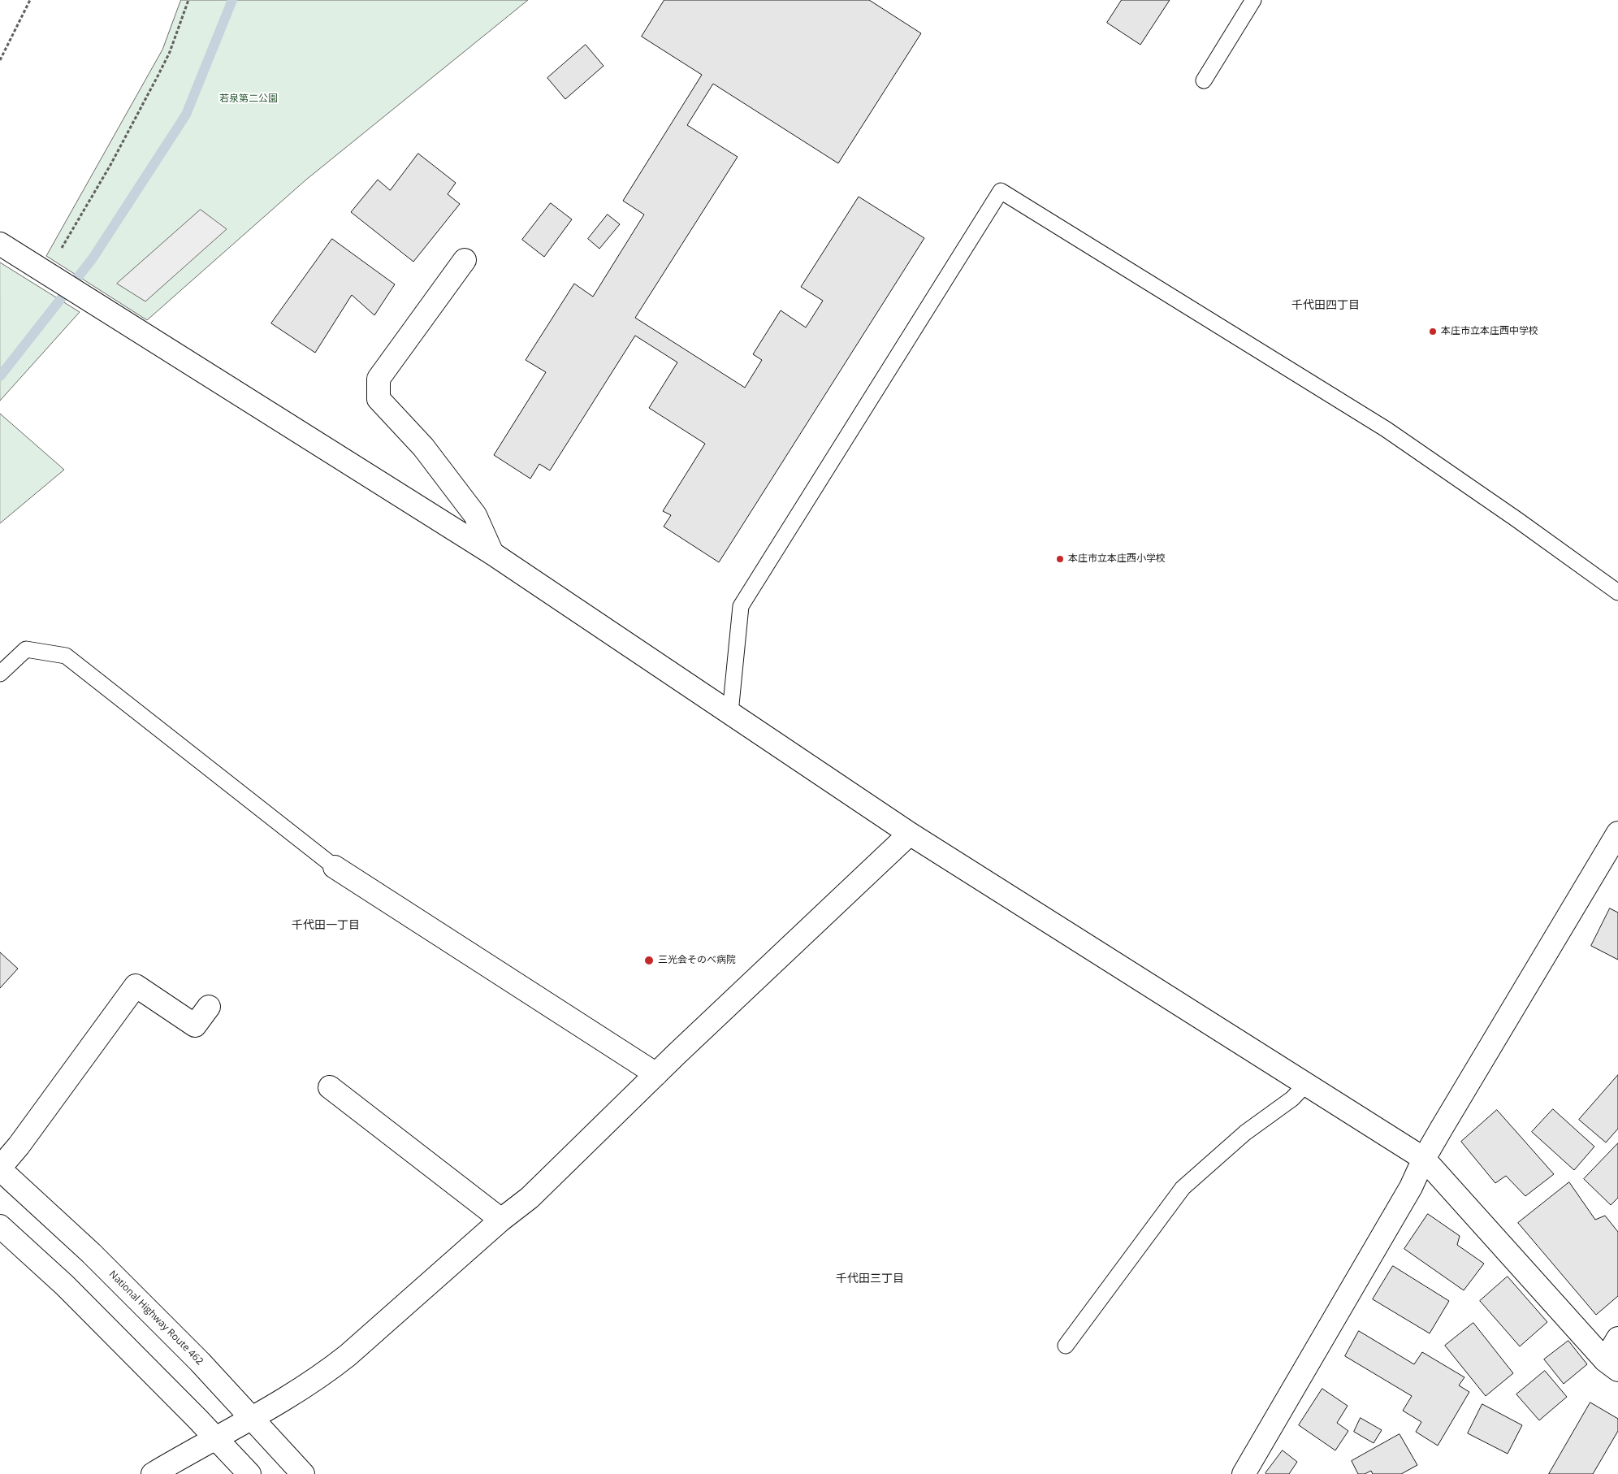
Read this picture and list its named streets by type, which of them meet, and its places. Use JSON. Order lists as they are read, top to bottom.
{
  "streets": {
    "main road": ["National Highway Route 462"]
  },
  "districts": ["千代田四丁目", "千代田一丁目", "千代田三丁目"],
  "parks": ["若泉第二公園"],
  "places": ["本庄市立本庄西中学校", "本庄市立本庄西小学校", "三光会そのべ病院"]
}
